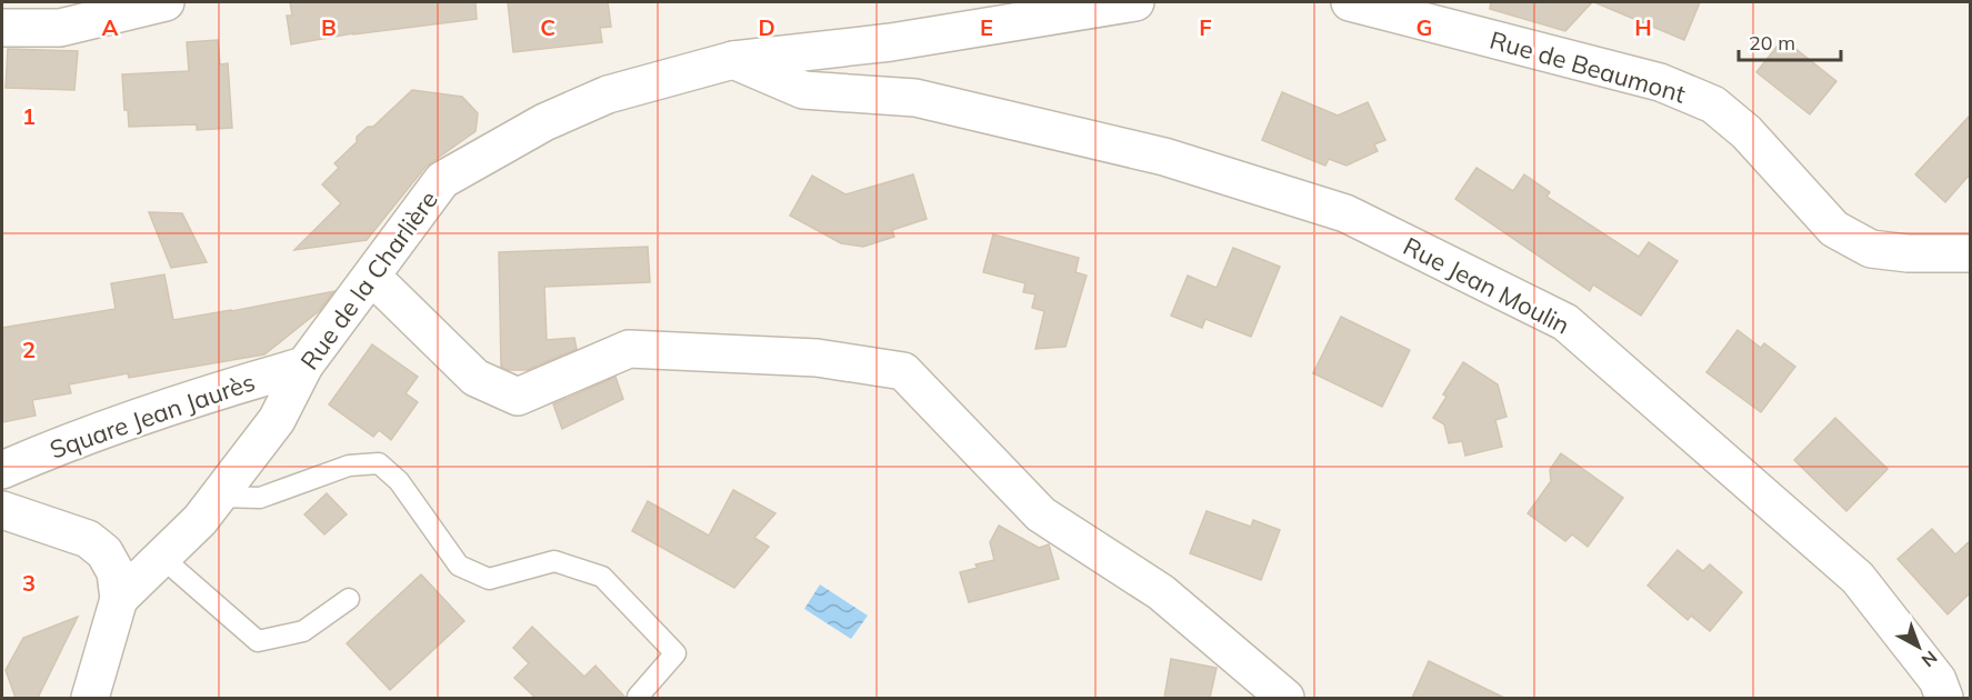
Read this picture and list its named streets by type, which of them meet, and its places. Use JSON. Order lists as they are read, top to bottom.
{
  "streets": {
    "street": [
      "Rue de Beaumont",
      "Rue de la Charlière",
      "Rue Jean Moulin",
      "Square Jean Jaurès"
    ]
  },
  "crossings": [
    ["Rue de la Charlière", "Rue Jean Moulin"],
    ["Rue de la Charlière", "Square Jean Jaurès"]
  ],
  "scale_bar": "20 m",
  "north": "bottom right",
  "grid": {
    "columns": [
      "A",
      "B",
      "C",
      "D",
      "E",
      "F",
      "G",
      "H"
    ],
    "rows": ["1", "2", "3"]
  }
}
